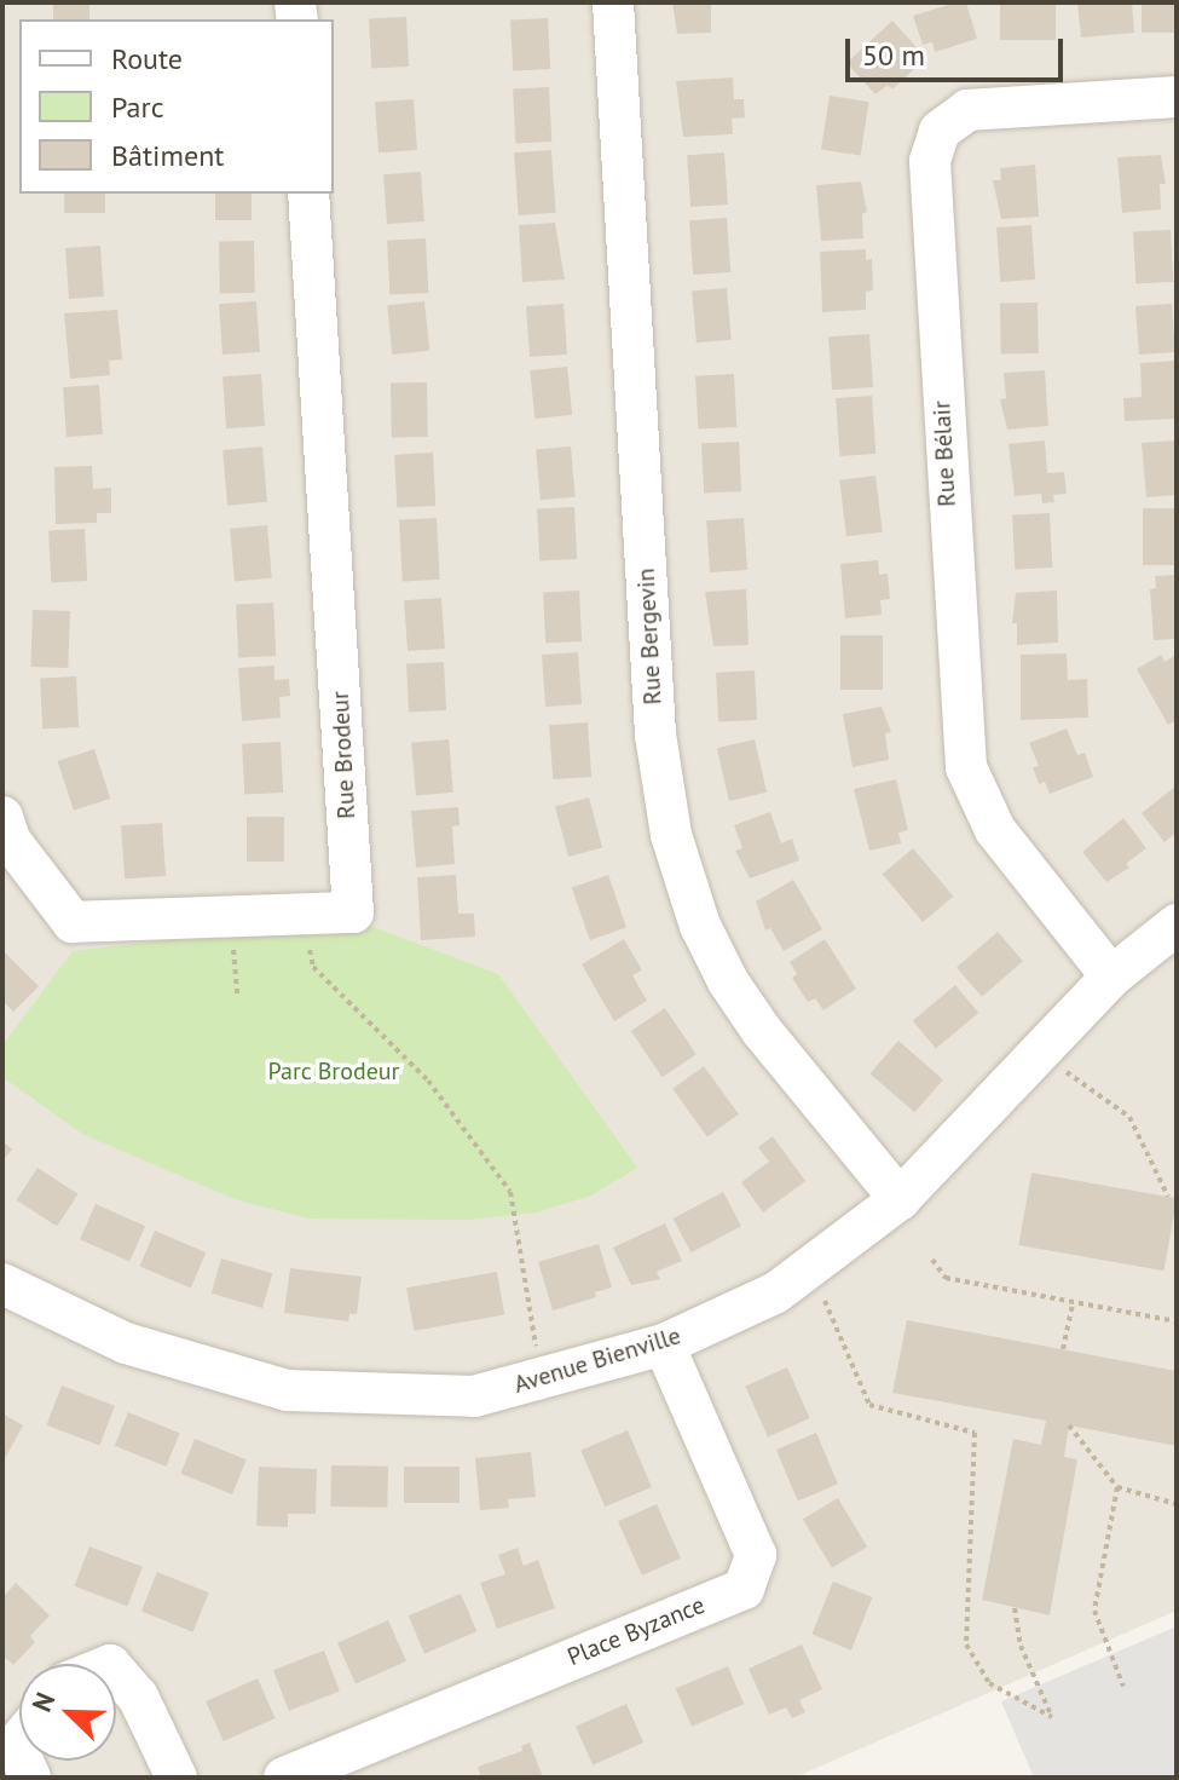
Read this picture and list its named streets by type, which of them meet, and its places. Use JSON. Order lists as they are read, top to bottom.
{
  "streets": {
    "street": [
      "Rue Bélair",
      "Rue Bergevin",
      "Rue Brodeur",
      "Avenue Bienville",
      "Place Byzance"
    ]
  },
  "crossings": [
    ["Rue Bélair", "Avenue Bienville"],
    ["Rue Bergevin", "Avenue Bienville"],
    ["Avenue Bienville", "Place Byzance"]
  ],
  "parks": ["Parc Brodeur"],
  "legend": ["Route", "Parc", "Bâtiment"],
  "scale_bar": "50 m",
  "north": "top left"
}
